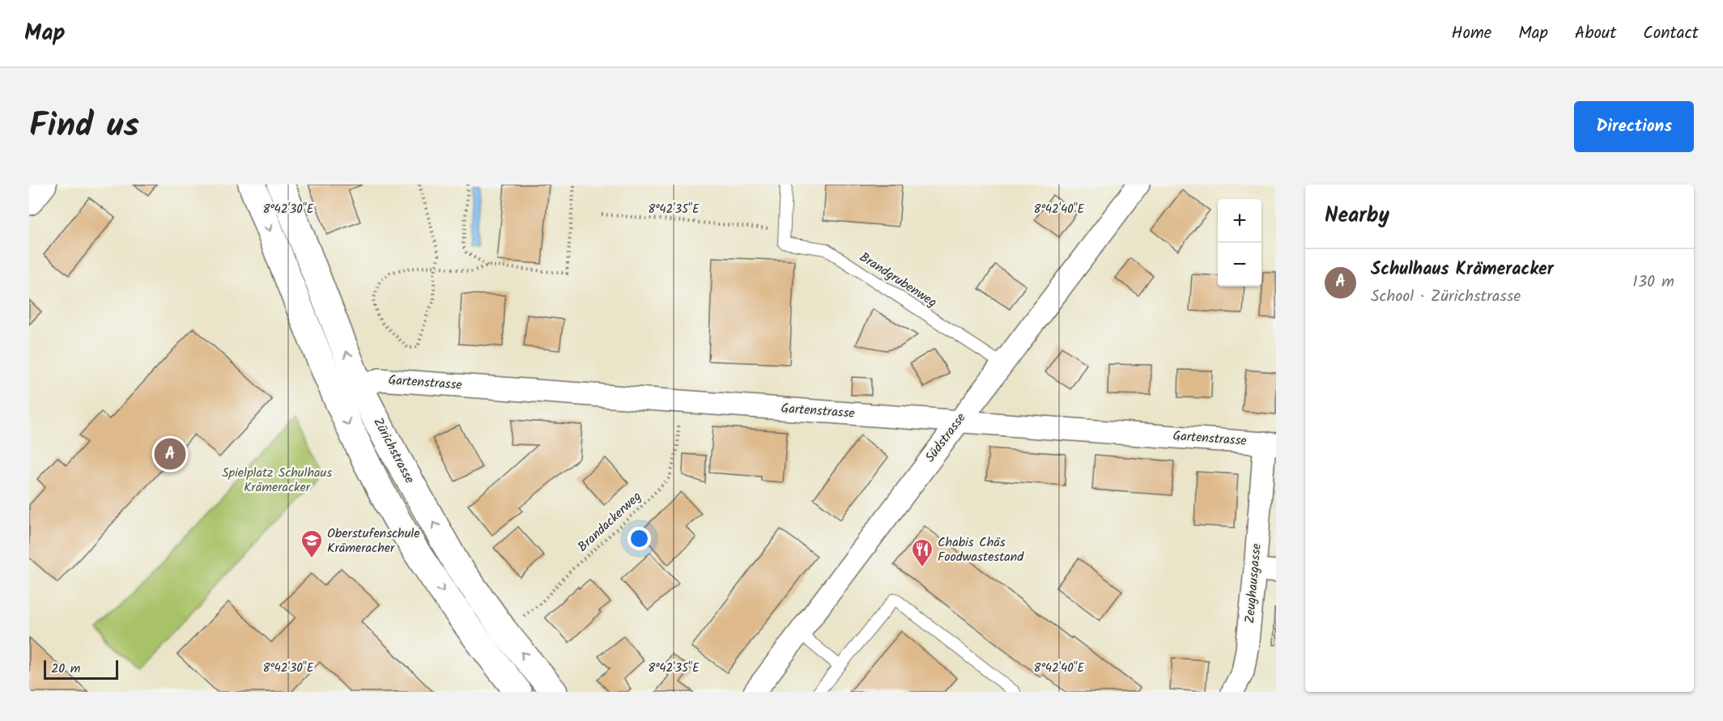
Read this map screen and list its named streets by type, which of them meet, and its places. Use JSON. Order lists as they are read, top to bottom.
{
  "streets": {
    "main road": ["Zürichstrasse"],
    "street": ["Gartenstrasse", "Südstrasse", "Zeughausgasse"],
    "lane": ["Brandgrubenweg"],
    "path": ["Brandackerweg"]
  },
  "crossings": [
    ["Brandgrubenweg", "Südstrasse"],
    ["Gartenstrasse", "Südstrasse"],
    ["Gartenstrasse", "Zürichstrasse"],
    ["Gartenstrasse", "Brandackerweg"],
    ["Gartenstrasse", "Zeughausgasse"],
    ["Zürichstrasse", "Brandackerweg"]
  ],
  "parks": ["Spielplatz Schulhaus Krämeracker"],
  "places": {
    "school or university": ["Oberstufenschule Krämeracher"],
    "restaurant": ["Chabis Chäs Foodwastestand"]
  },
  "scale_bar": "20 m",
  "page": {
    "header": "Map",
    "nav": [
      "Home",
      "Map",
      "About",
      "Contact"
    ],
    "title": "Find us",
    "buttons": "Directions",
    "heading": "Nearby",
    "map_buttons": ["+", "−"],
    "list": [
      {
        "mark": "A",
        "name": "Schulhaus Krämeracker",
        "note": "School · Zürichstrasse",
        "value": "130 m"
      }
    ],
    "pins": "A",
    "scale": "20 m"
  },
  "coordinates": ["8°42'30\"E", "8°42'35\"E", "8°42'40\"E"]
}
